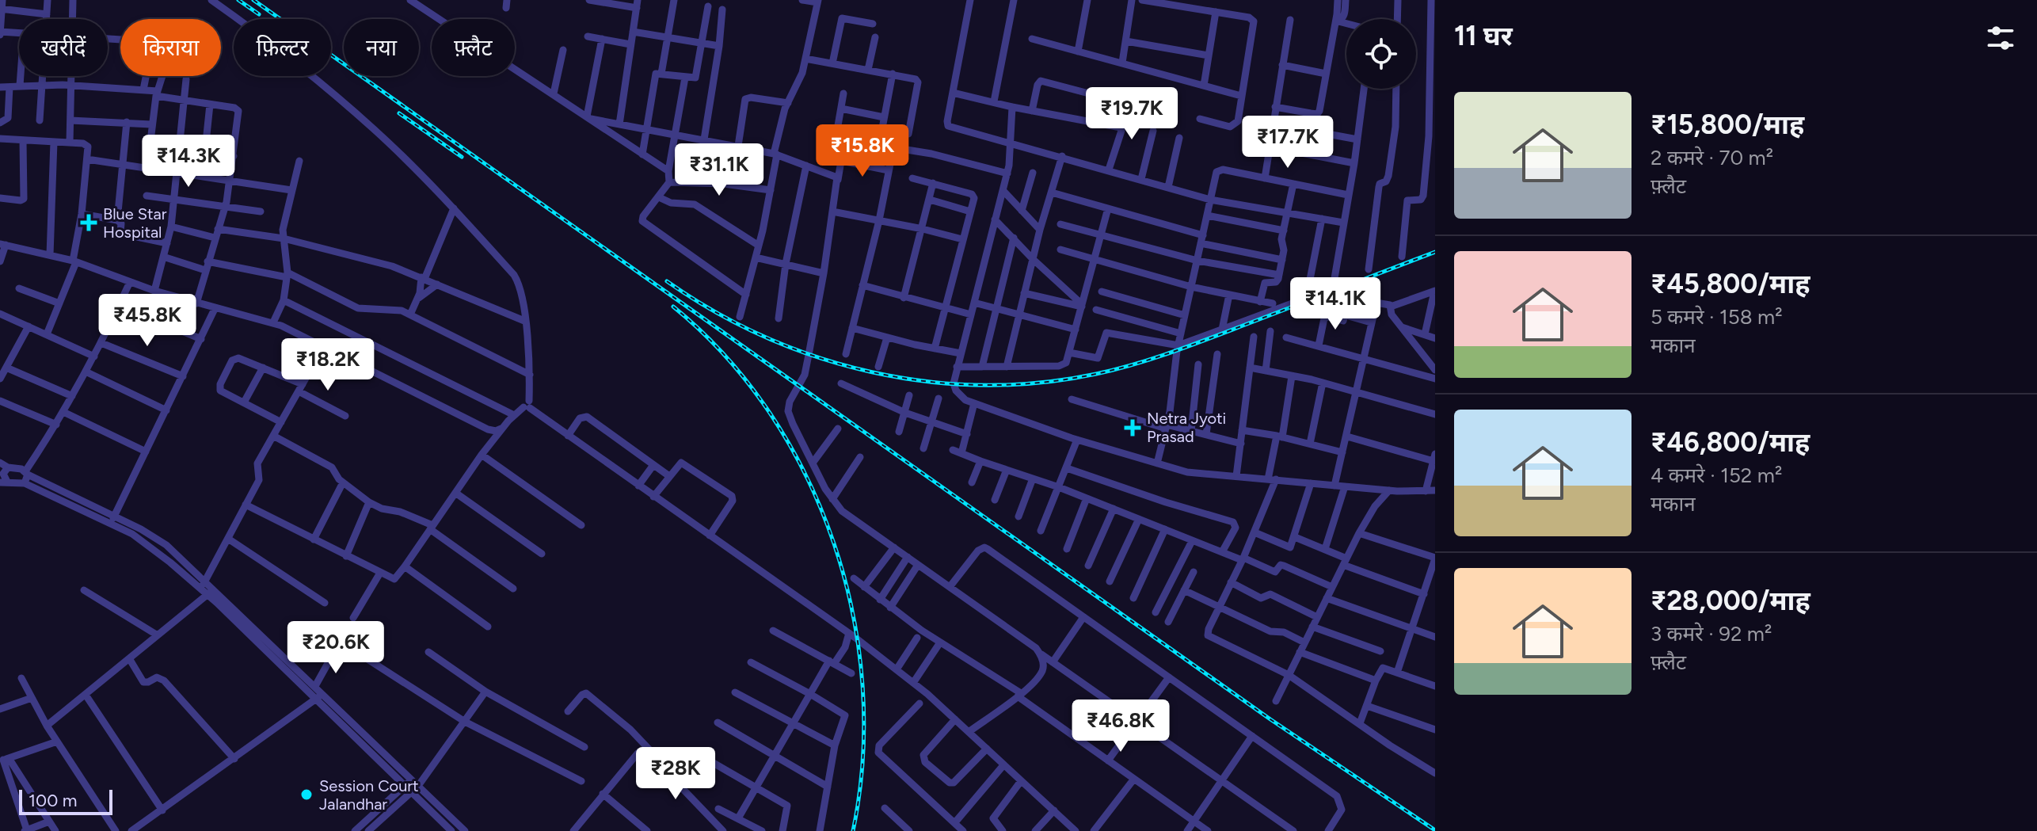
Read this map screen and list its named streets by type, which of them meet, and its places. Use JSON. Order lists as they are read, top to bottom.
{
  "places": {
    "health": ["Blue Star Hospital", "Netra Jyoti Prasad"],
    "other": ["Session Court Jalandhar"]
  },
  "scale_bar": "100 m",
  "page": {
    "heading": "11 घर",
    "chip": [
      "खरीदें",
      "किराया",
      "फ़िल्टर",
      "नया",
      "फ़्लैट"
    ],
    "list": [
      {
        "name": "₹15,800/माह",
        "note": "2 कमरे · 70 m² · फ़्लैट"
      },
      {
        "name": "₹45,800/माह",
        "note": "5 कमरे · 158 m² · मकान"
      },
      {
        "name": "₹46,800/माह",
        "note": "4 कमरे · 152 m² · मकान"
      },
      {
        "name": "₹28,000/माह",
        "note": "3 कमरे · 92 m² · फ़्लैट"
      }
    ],
    "price": [
      "₹19.7K",
      "₹17.7K",
      "₹15.8K",
      "₹14.3K",
      "₹31.1K",
      "₹14.1K",
      "₹45.8K",
      "₹18.2K",
      "₹20.6K",
      "₹46.8K",
      "₹28K"
    ],
    "scale": "100 m"
  }
}
